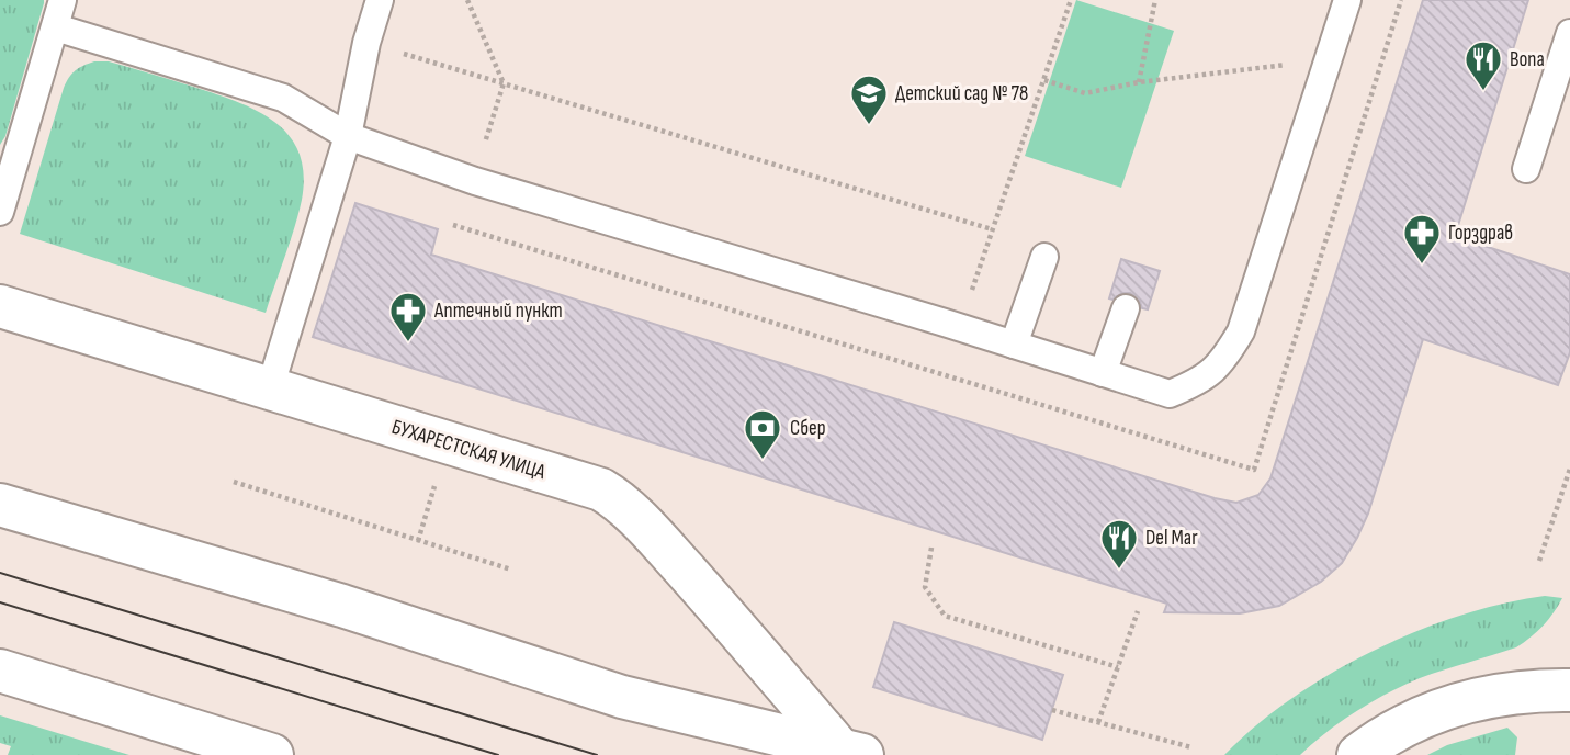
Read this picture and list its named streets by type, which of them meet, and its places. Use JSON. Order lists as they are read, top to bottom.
{
  "streets": {
    "main road": ["БУХАРЕСТСКАЯ УЛИЦА"]
  },
  "places": {
    "restaurant": ["Bona", "Del Mar"],
    "school or university": ["Детский сад № 78"],
    "pharmacy": ["Горздрав", "Аптечный пункт"],
    "bank": ["Сбер"]
  }
}
